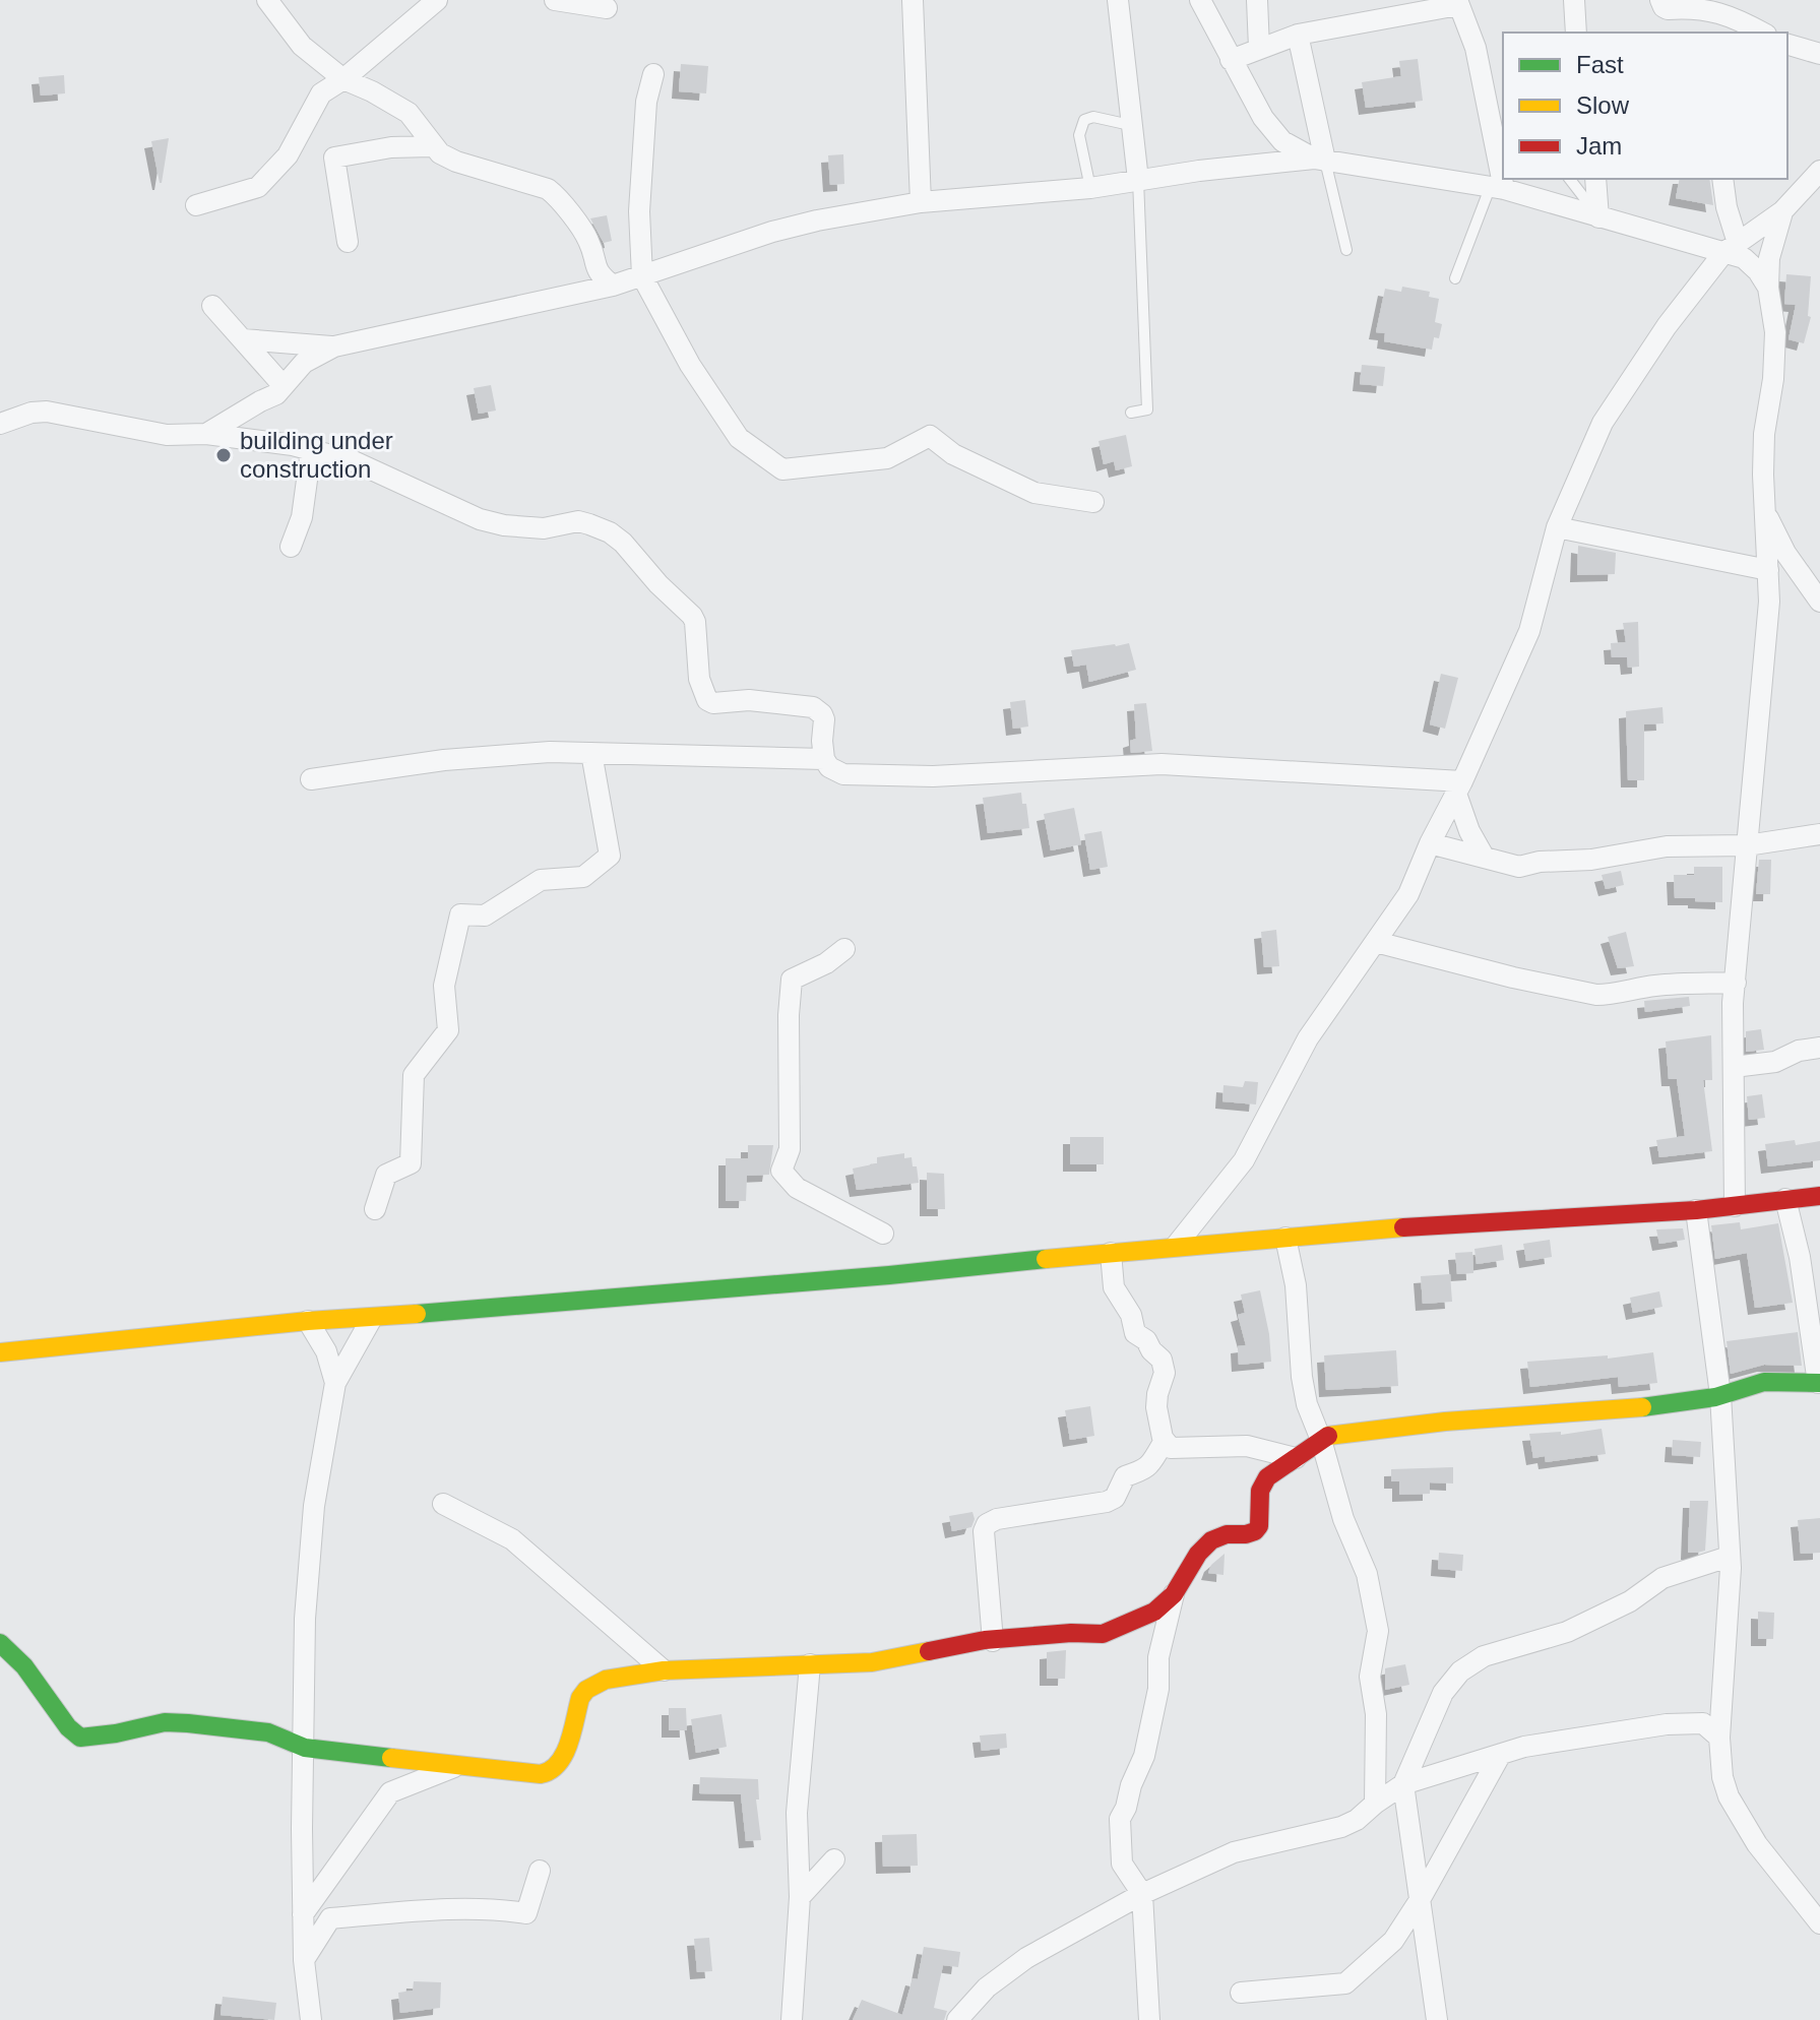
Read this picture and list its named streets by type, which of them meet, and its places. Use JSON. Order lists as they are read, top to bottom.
{
  "places": ["building under construction"],
  "legend": ["Fast", "Slow", "Jam"]
}
